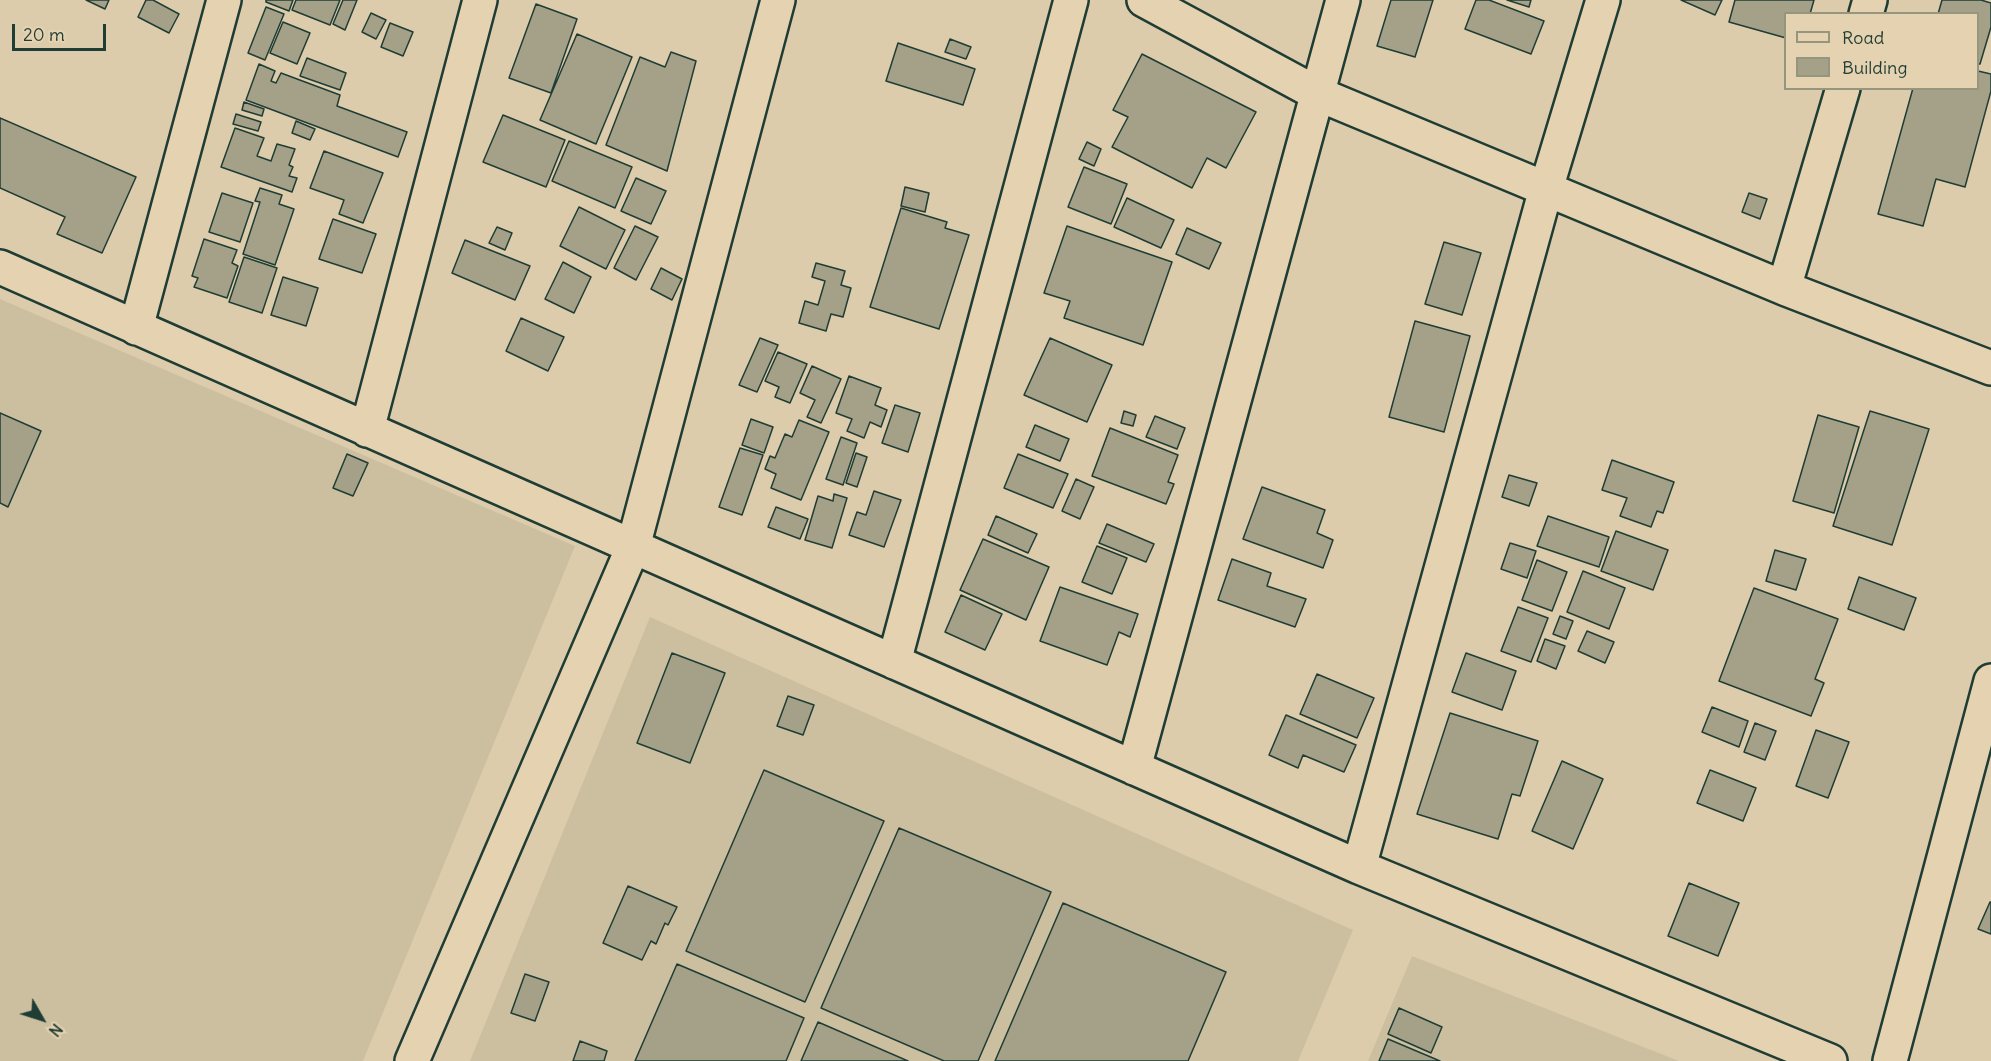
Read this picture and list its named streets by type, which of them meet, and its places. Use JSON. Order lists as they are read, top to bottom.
{
  "legend": ["Road", "Building"],
  "scale_bar": "20 m",
  "north": "bottom right"
}
